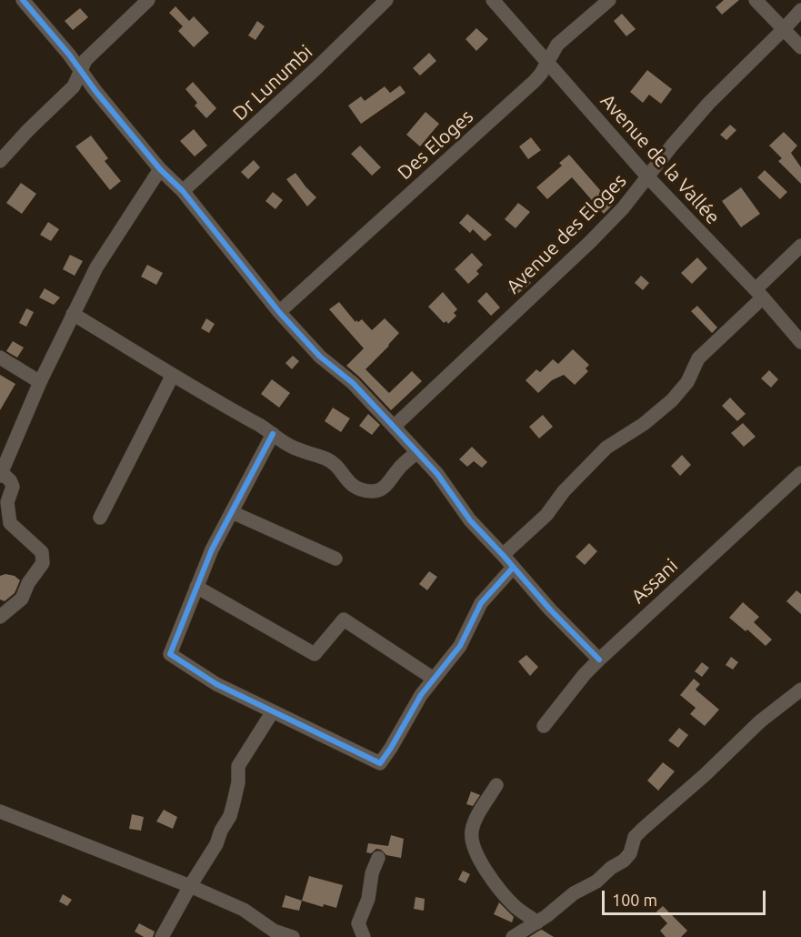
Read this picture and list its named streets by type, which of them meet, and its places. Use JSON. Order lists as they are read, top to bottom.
{
  "streets": {
    "street": [
      "Dr Lunumbi",
      "Des Eloges",
      "Avenue de la Vallée",
      "Avenue des Eloges",
      "Assani"
    ]
  },
  "crossings": [
    ["Des Eloges", "Avenue de la Vallée"],
    ["Avenue de la Vallée", "Avenue des Eloges"]
  ],
  "scale_bar": "100 m"
}
